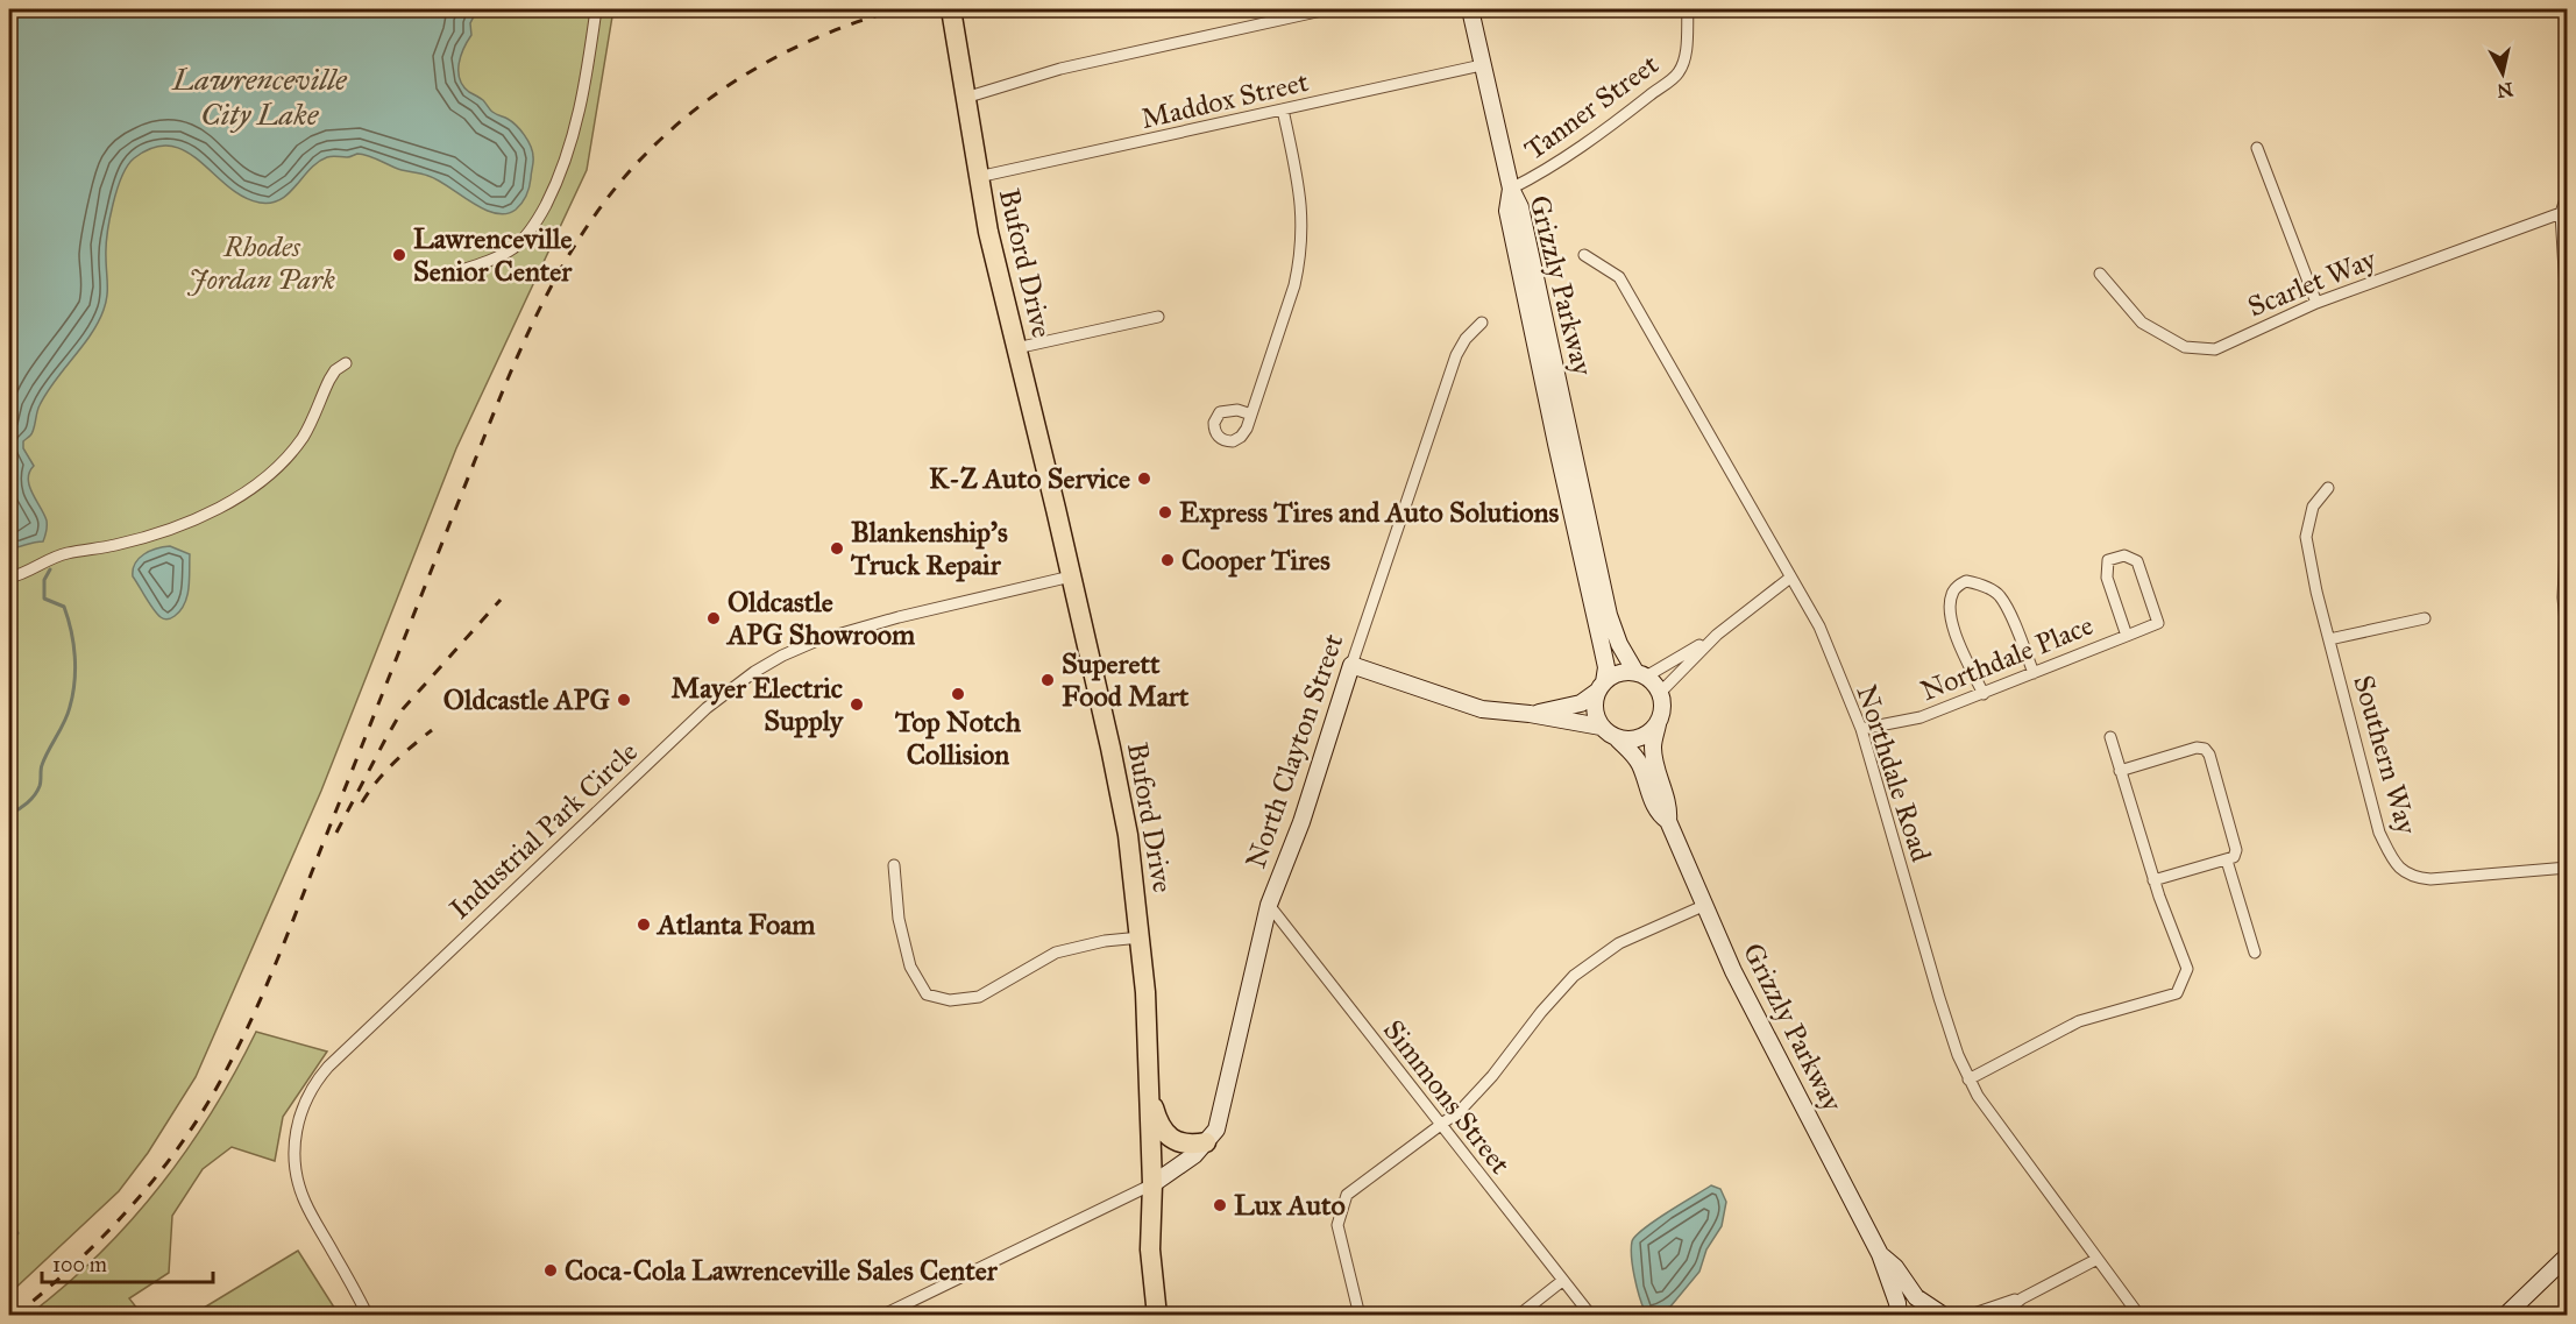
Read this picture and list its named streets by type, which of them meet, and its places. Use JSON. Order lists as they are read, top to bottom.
{
  "streets": {
    "highway": ["Buford Drive"],
    "street": [
      "Maddox Street",
      "Tanner Street",
      "Scarlet Way",
      "Grizzly Parkway",
      "Northdale Place",
      "North Clayton Street",
      "Southern Way",
      "Northdale Road",
      "Industrial Park Circle",
      "Simmons Street"
    ]
  },
  "crossings": [
    ["Maddox Street", "Buford Drive"],
    ["Tanner Street", "Grizzly Parkway"],
    ["Buford Drive", "North Clayton Street"],
    ["Buford Drive", "Industrial Park Circle"],
    ["Northdale Place", "Northdale Road"],
    ["North Clayton Street", "Simmons Street"]
  ],
  "water": ["Lawrenceville City Lake"],
  "parks": ["Rhodes Jordan Park"],
  "places": [
    "Lawrenceville Senior Center",
    "K-Z Auto Service",
    "Express Tires and Auto Solutions",
    "Blankenship's Truck Repair",
    "Cooper Tires",
    "Oldcastle APG Showroom",
    "Superett Food Mart",
    "Top Notch Collision",
    "Oldcastle APG",
    "Mayer Electric Supply",
    "Atlanta Foam",
    "Lux Auto",
    "Coca-Cola Lawrenceville Sales Center"
  ],
  "scale_bar": "100 m",
  "north": "bottom"
}
